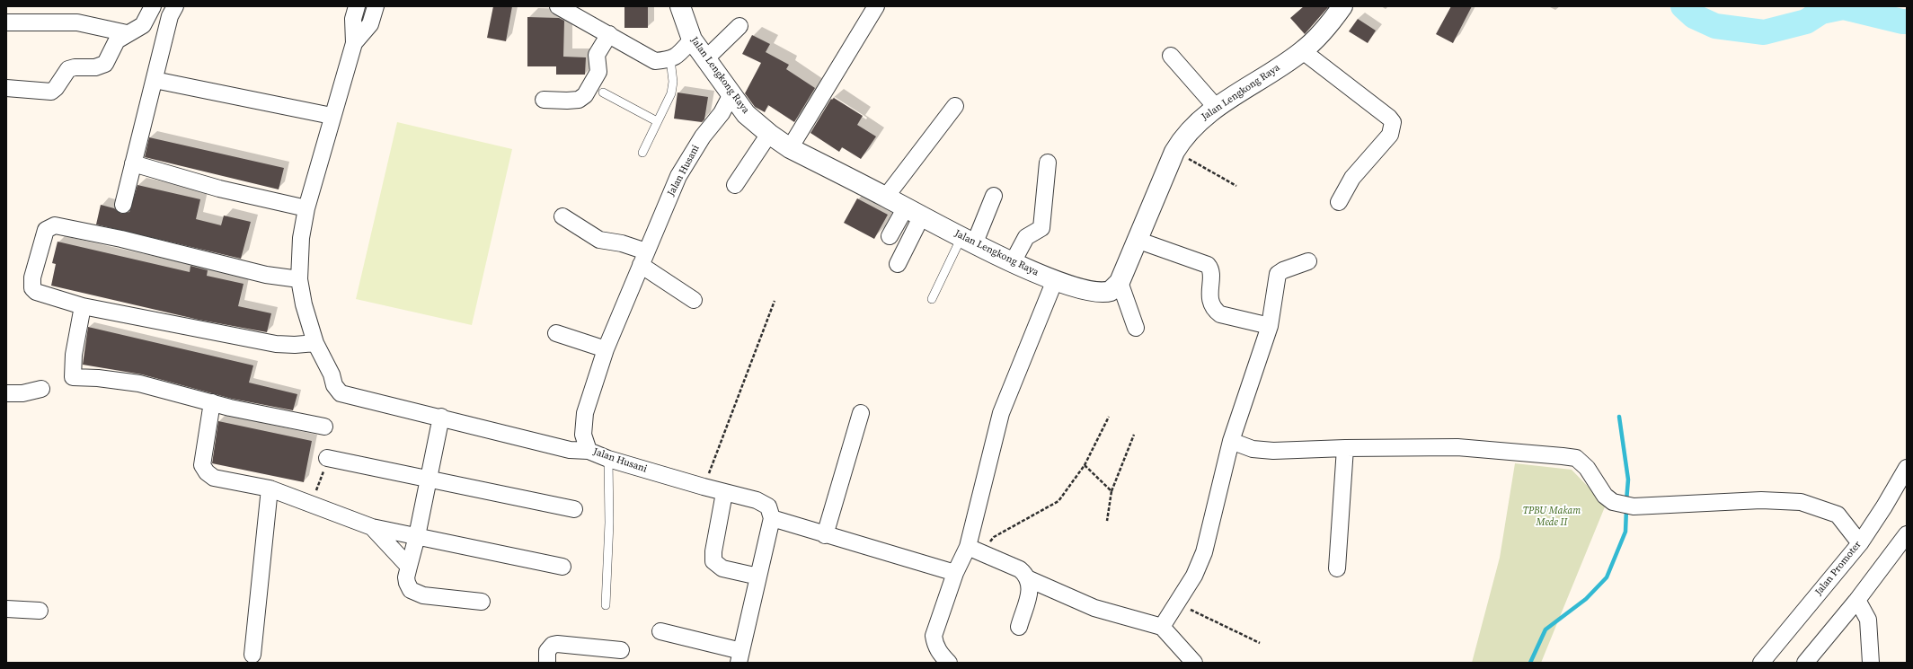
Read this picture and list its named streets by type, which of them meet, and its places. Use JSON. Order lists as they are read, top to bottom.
{
  "streets": {
    "street": ["Jalan Lengkong Raya", "Jalan Husani", "Jalan Promoter"]
  },
  "crossings": [
    ["Jalan Lengkong Raya", "Jalan Husani"]
  ],
  "parks": ["TPBU Makam Mede II"]
}
